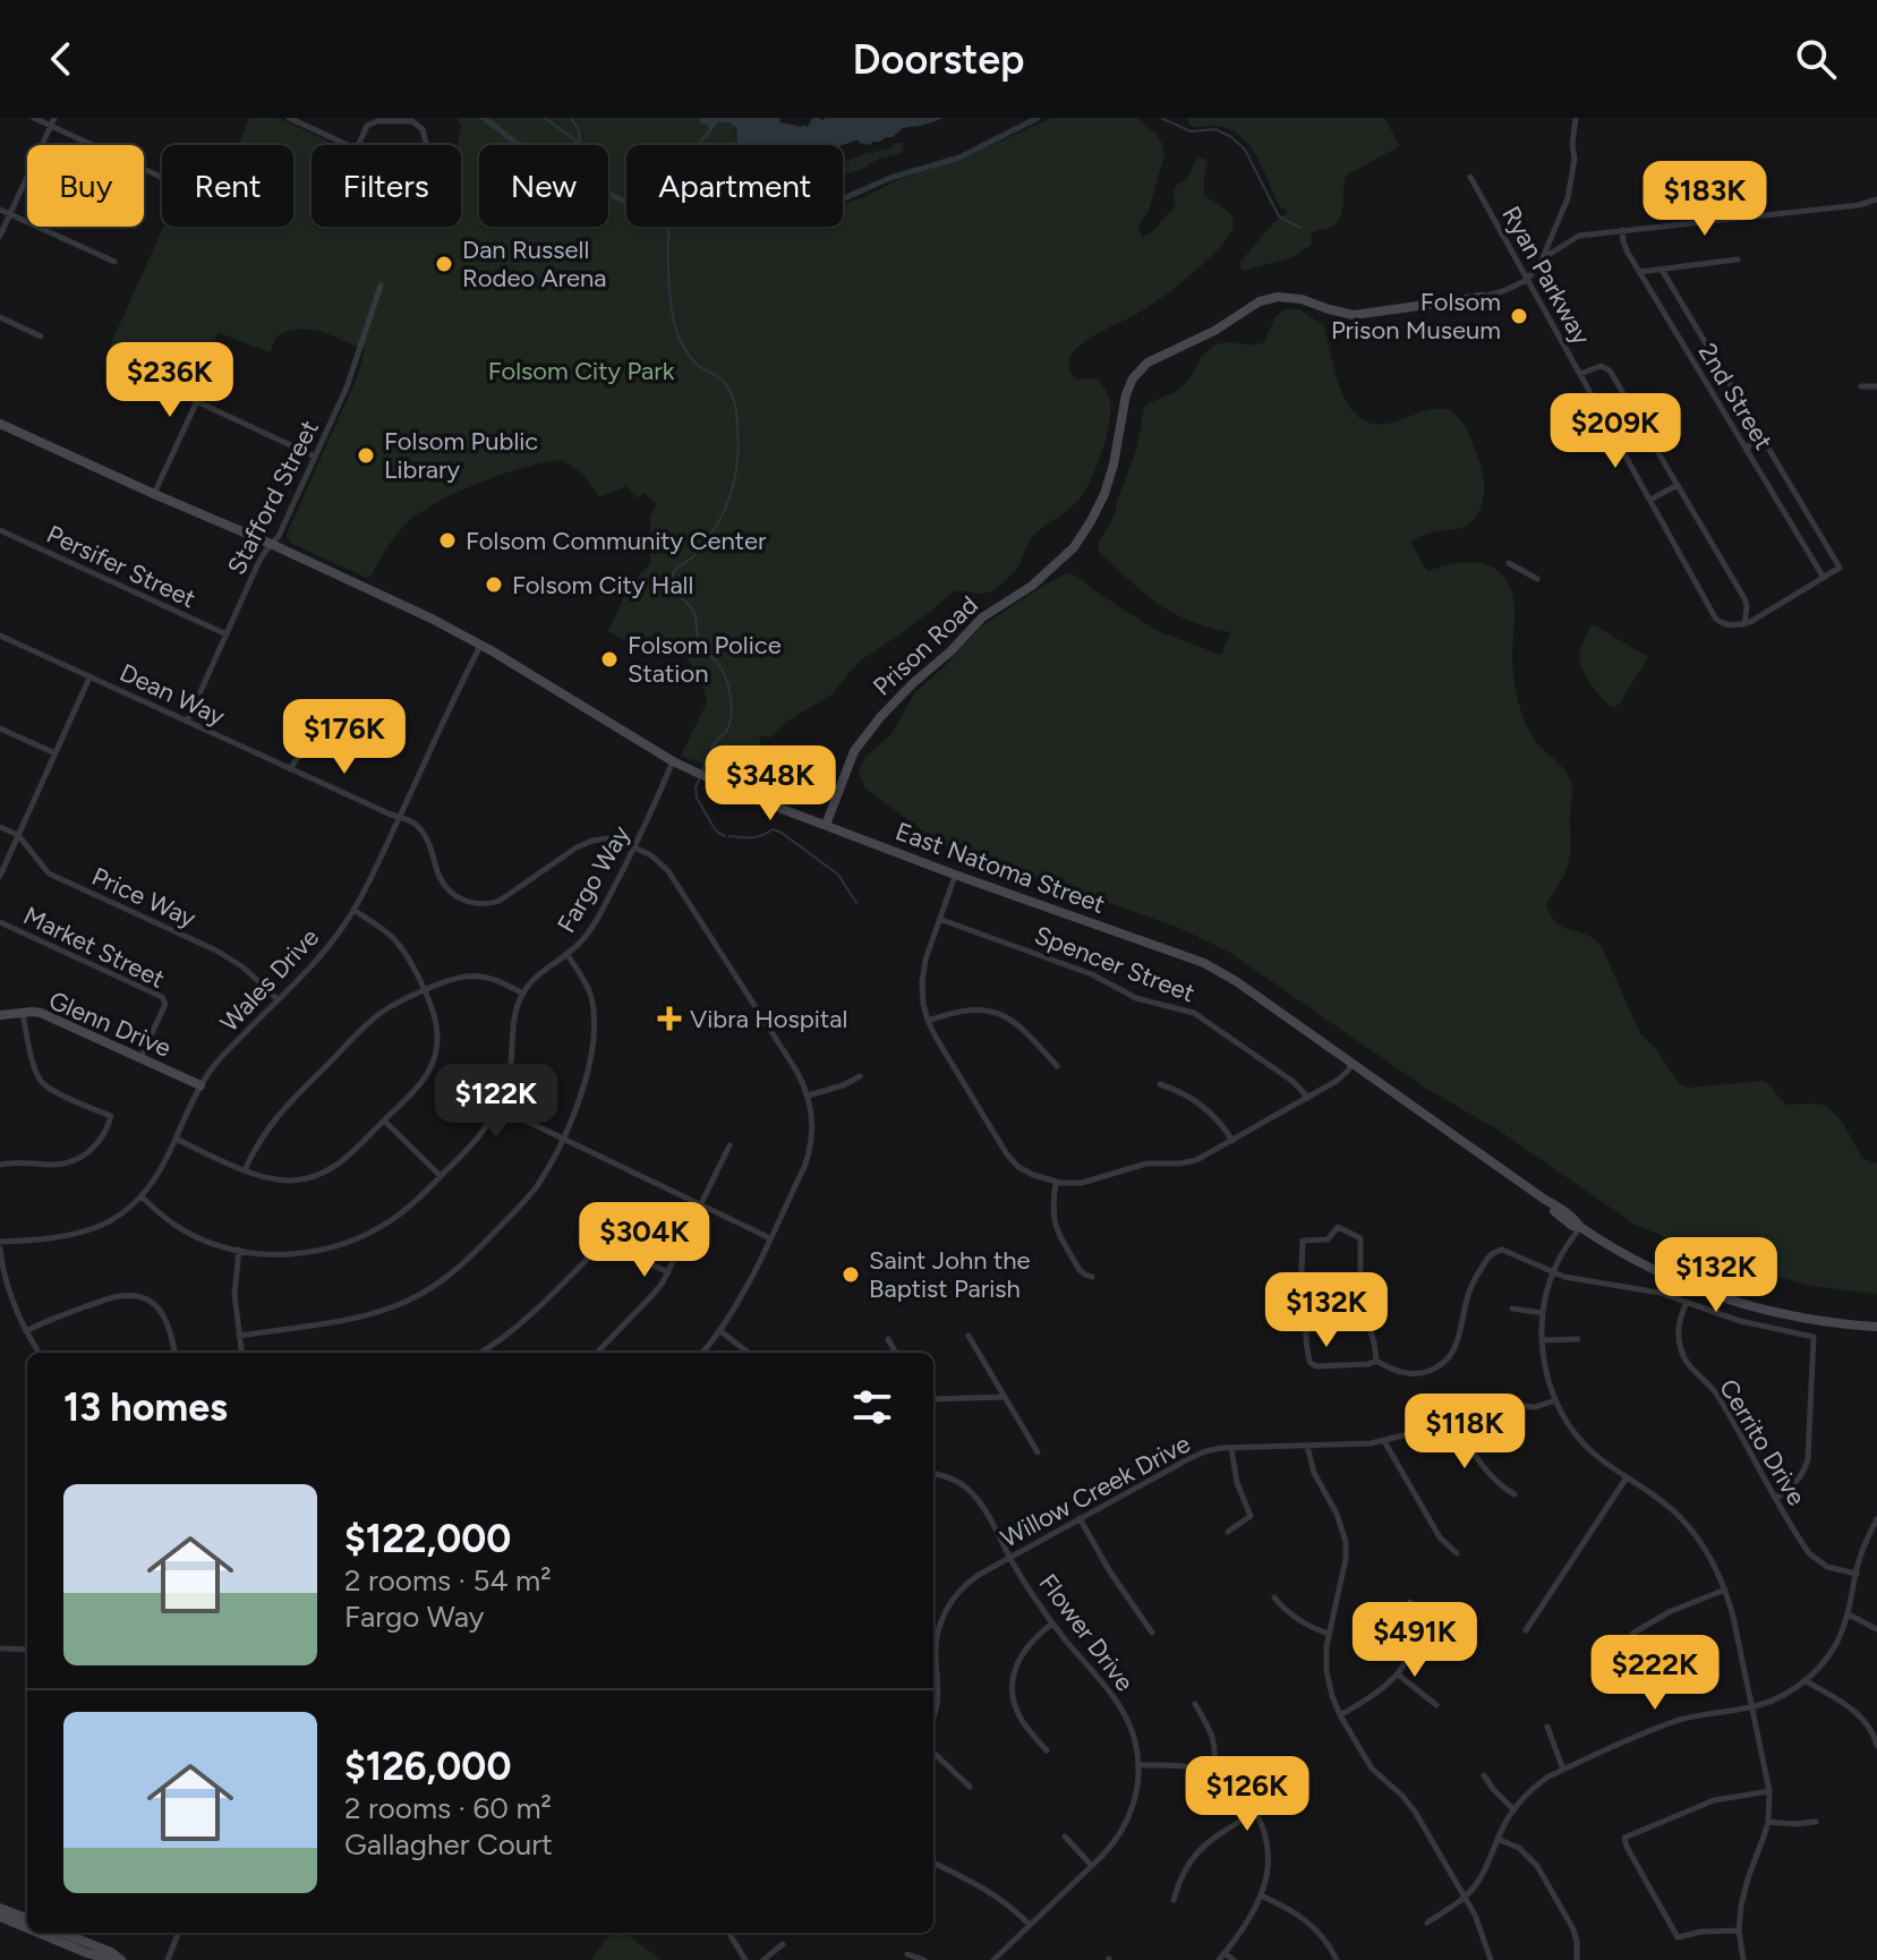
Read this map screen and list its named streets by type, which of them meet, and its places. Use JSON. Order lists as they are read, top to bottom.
{
  "streets": {
    "main road": ["Prison Road", "East Natoma Street", "Glenn Drive"],
    "street": [
      "Ryan Parkway",
      "2nd Street",
      "Stafford Street",
      "Persifer Street",
      "Dean Way",
      "Fargo Way",
      "Price Way",
      "Market Street",
      "Spencer Street",
      "Wales Drive",
      "Cerrito Drive",
      "Willow Creek Drive",
      "Flower Drive"
    ]
  },
  "crossings": [
    ["Stafford Street", "Persifer Street"],
    ["Stafford Street", "Dean Way"],
    ["Stafford Street", "East Natoma Street"],
    ["Prison Road", "East Natoma Street"],
    ["Dean Way", "Fargo Way"],
    ["Dean Way", "Wales Drive"],
    ["East Natoma Street", "Fargo Way"],
    ["East Natoma Street", "Wales Drive"],
    ["Price Way", "Wales Drive"],
    ["Market Street", "Glenn Drive"],
    ["Wales Drive", "Glenn Drive"],
    ["Willow Creek Drive", "Flower Drive"]
  ],
  "parks": ["Folsom City Park"],
  "places": {
    "other": [
      "Dan Russell Rodeo Arena",
      "Folsom Prison Museum",
      "Folsom Public Library",
      "Folsom Community Center",
      "Folsom City Hall",
      "Folsom Police Station",
      "Saint John the Baptist Parish"
    ],
    "health": ["Vibra Hospital"]
  },
  "page": {
    "header": "Doorstep",
    "chip": [
      "Buy",
      "Rent",
      "Filters",
      "New",
      "Apartment"
    ],
    "price": [
      "$183K",
      "$236K",
      "$209K",
      "$176K",
      "$348K",
      "$122K",
      "$304K",
      "$132K",
      "$132K",
      "$118K",
      "$491K",
      "$222K",
      "$126K"
    ],
    "heading": "13 homes",
    "list": [
      {
        "name": "$122,000",
        "note": "2 rooms · 54 m² · Fargo Way"
      },
      {
        "name": "$126,000",
        "note": "2 rooms · 60 m² · Gallagher Court"
      }
    ]
  }
}
